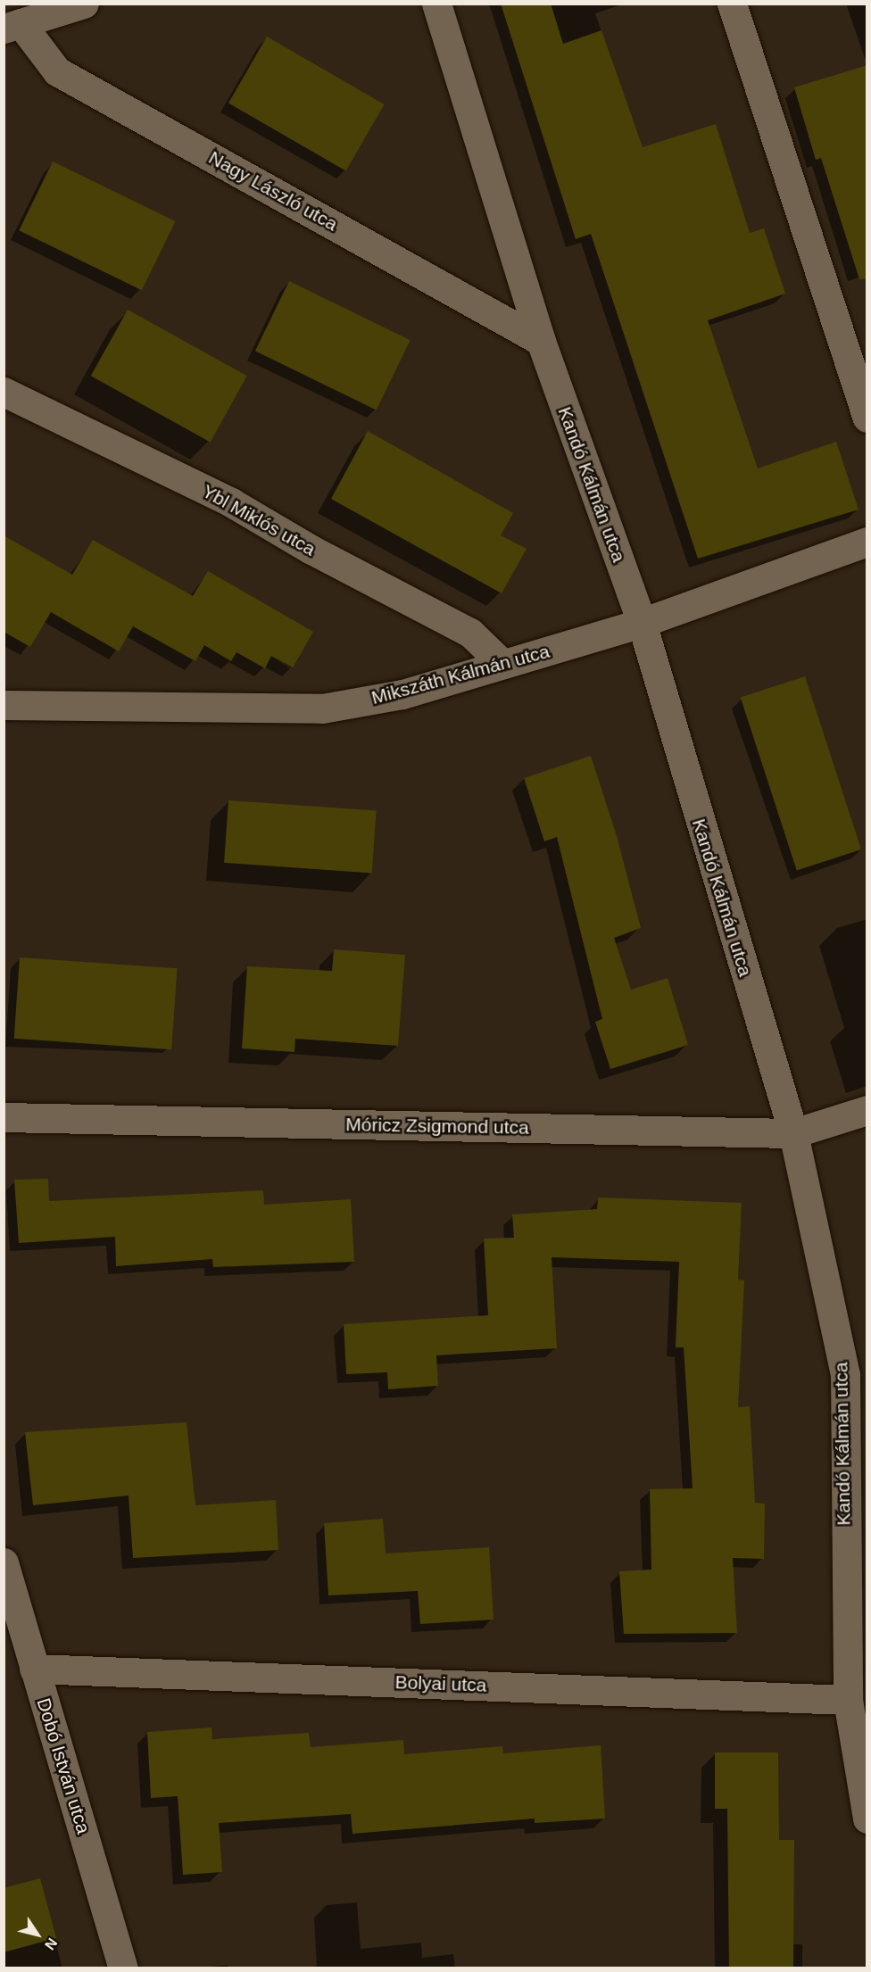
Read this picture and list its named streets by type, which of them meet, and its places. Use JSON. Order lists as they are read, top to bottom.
{
  "streets": {
    "street": [
      "Nagy László utca",
      "Kandó Kálmán utca",
      "Ybl Miklós utca",
      "Mikszáth Kálmán utca",
      "Móricz Zsigmond utca",
      "Bolyai utca",
      "Dobó István utca"
    ]
  },
  "crossings": [
    ["Nagy László utca", "Kandó Kálmán utca"],
    ["Kandó Kálmán utca", "Mikszáth Kálmán utca"],
    ["Kandó Kálmán utca", "Móricz Zsigmond utca"],
    ["Kandó Kálmán utca", "Bolyai utca"],
    ["Ybl Miklós utca", "Mikszáth Kálmán utca"],
    ["Bolyai utca", "Dobó István utca"]
  ],
  "north": "bottom right"
}
